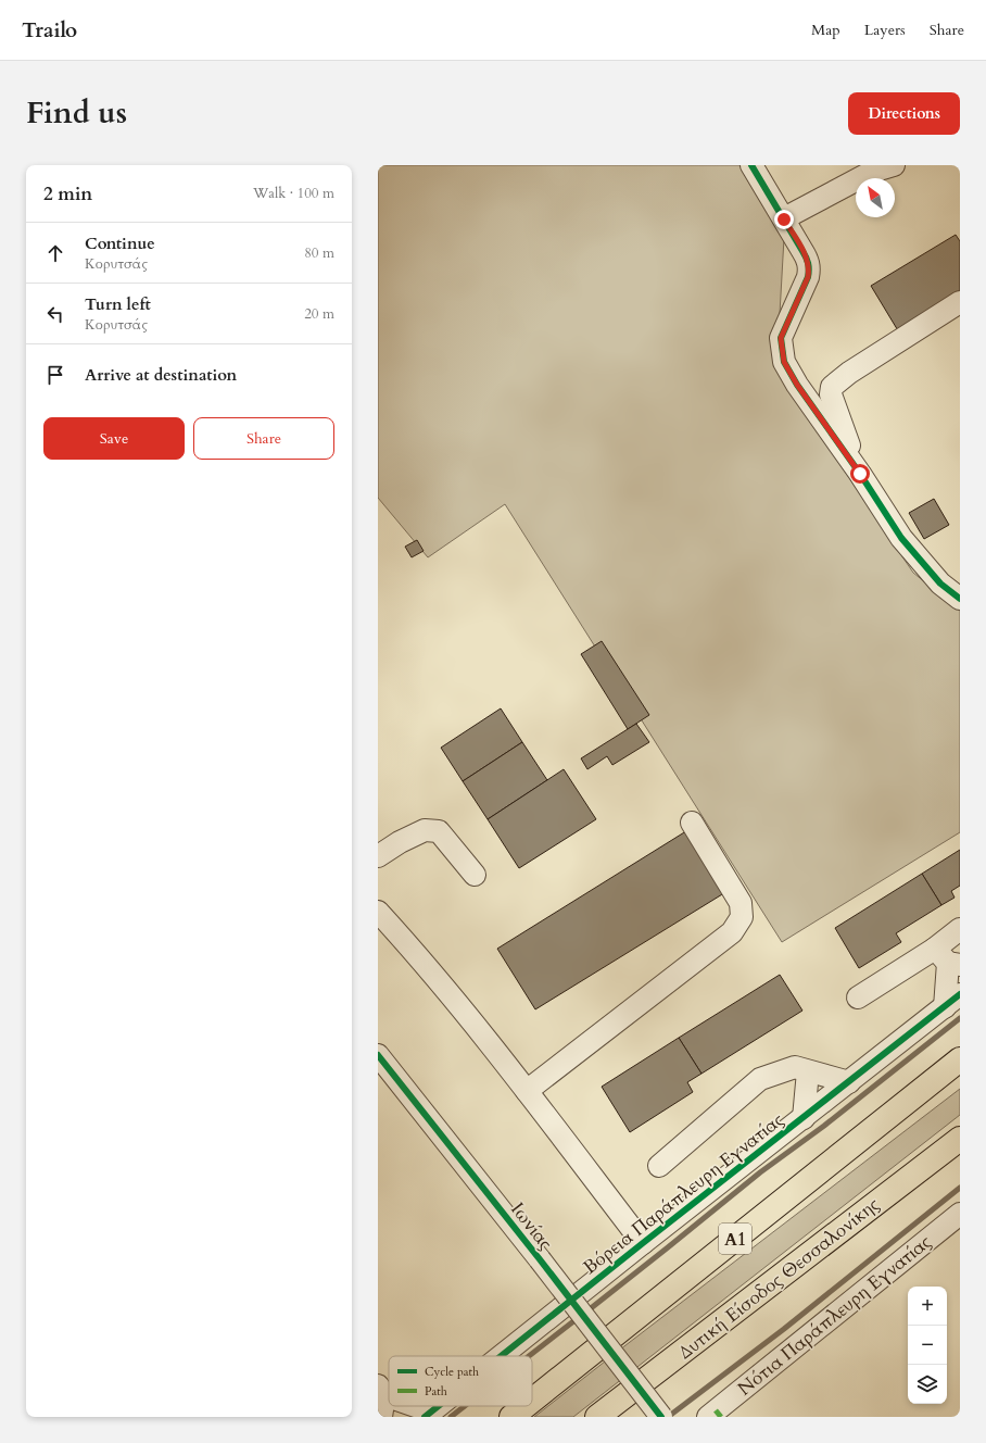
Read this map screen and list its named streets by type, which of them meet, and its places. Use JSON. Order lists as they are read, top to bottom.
{
  "streets": {
    "highway": ["Α1", "Δυτική Είσοδος Θεσσαλονίκης"],
    "street": ["Βόρεια Παράπλευρη Εγνατίας", "Ιωνίας", "Νότια Παράπλευρη Εγνατίας"]
  },
  "legend": ["Cycle path", "Path"],
  "north": "top left",
  "page": {
    "header": "Trailo",
    "nav": ["Map", "Layers", "Share"],
    "title": "Find us",
    "buttons": [
      "Directions",
      ["Save", "Share"]
    ],
    "heading": ["2 min", "Walk · 100 m"],
    "list": [
      ["Continue", "Κορυτσάς", "80 m"],
      ["Turn left", "Κορυτσάς", "20 m"],
      "Arrive at destination"
    ],
    "map_buttons": ["+", "−"]
  }
}
